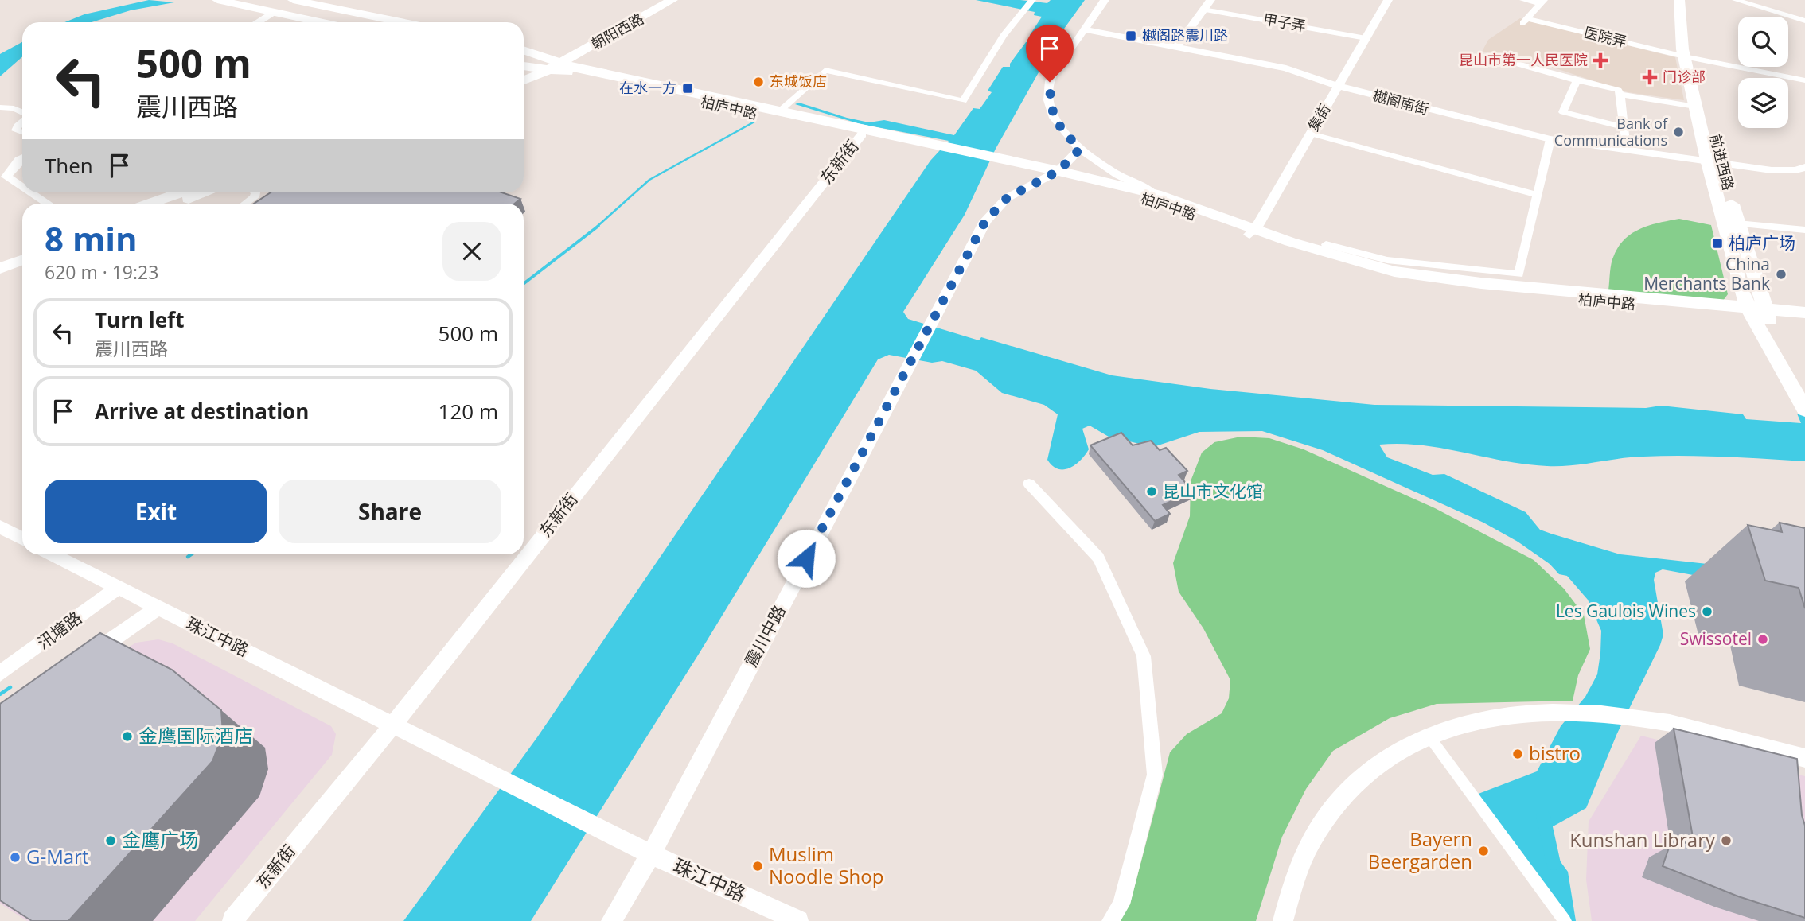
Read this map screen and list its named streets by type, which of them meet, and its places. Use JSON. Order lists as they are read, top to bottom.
{
  "streets": {
    "main road": ["朝阳西路", "柏庐中路", "前进西路"],
    "street": [
      "甲子弄",
      "医院弄",
      "樾阁南街",
      "集街",
      "东新街",
      "汛塘路",
      "震川中路",
      "珠江中路"
    ]
  },
  "crossings": [
    ["甲子弄", "集街"],
    ["朝阳西路", "柏庐中路"],
    ["医院弄", "前进西路"],
    ["樾阁南街", "集街"],
    ["樾阁南街", "前进西路"],
    ["柏庐中路", "集街"],
    ["柏庐中路", "东新街"],
    ["柏庐中路", "前进西路"],
    ["柏庐中路", "震川中路"],
    ["东新街", "珠江中路"],
    ["汛塘路", "珠江中路"],
    ["震川中路", "珠江中路"]
  ],
  "places": {
    "transit": ["樾阁路震川路", "在水一方", "柏庐广场"],
    "health": ["昆山市第一人民医院", "门诊部"],
    "other": [
      "东城饭店",
      "Bank of Communications",
      "China Merchants Bank",
      "昆山市文化馆",
      "Les Gaulois Wines",
      "Swissotel",
      "金鹰国际酒店",
      "bistro",
      "金鹰广场",
      "Kunshan Library",
      "Bayern Beergarden",
      "G-Mart",
      "Muslim Noodle Shop"
    ]
  },
  "page": {
    "turn": ["500 m", "震川西路"],
    "then": "Then",
    "heading": ["8 min", "620 m · 19:23"],
    "list": [
      {
        "name": "Turn left",
        "note": "震川西路",
        "value": "500 m"
      },
      {
        "name": "Arrive at destination",
        "value": "120 m"
      }
    ],
    "buttons": ["Exit", "Share"]
  }
}
